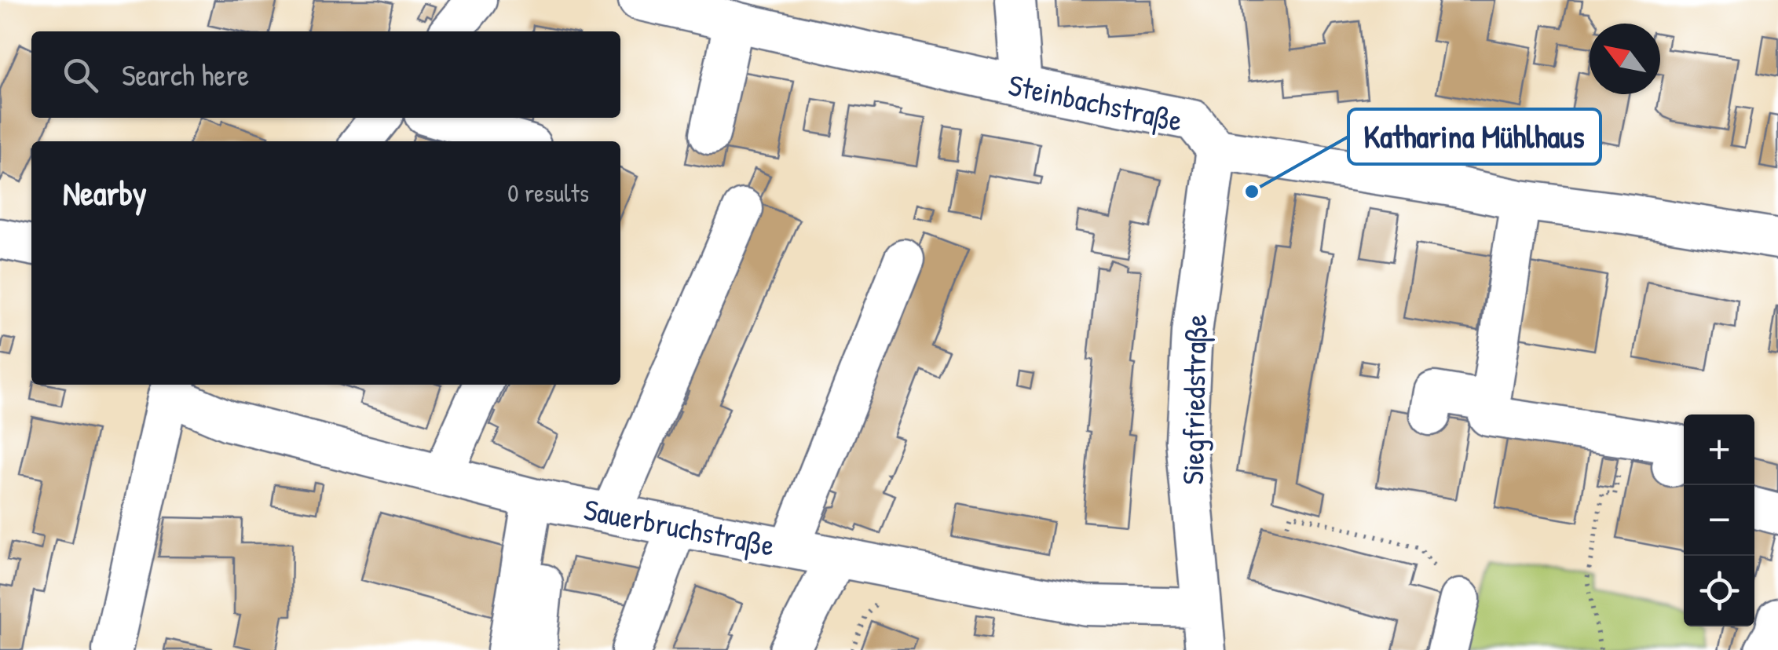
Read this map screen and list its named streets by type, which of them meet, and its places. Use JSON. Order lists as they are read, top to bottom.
{
  "streets": {
    "street": ["Steinbachstraße", "Siegfriedstraße", "Sauerbruchstraße"]
  },
  "crossings": [
    ["Steinbachstraße", "Siegfriedstraße"],
    ["Siegfriedstraße", "Sauerbruchstraße"]
  ],
  "places": ["Katharina Mühlhaus"],
  "north": "top left",
  "page": {
    "search": "Search here",
    "heading": ["Nearby", "0 results"],
    "map_buttons": ["+", "−"]
  }
}
